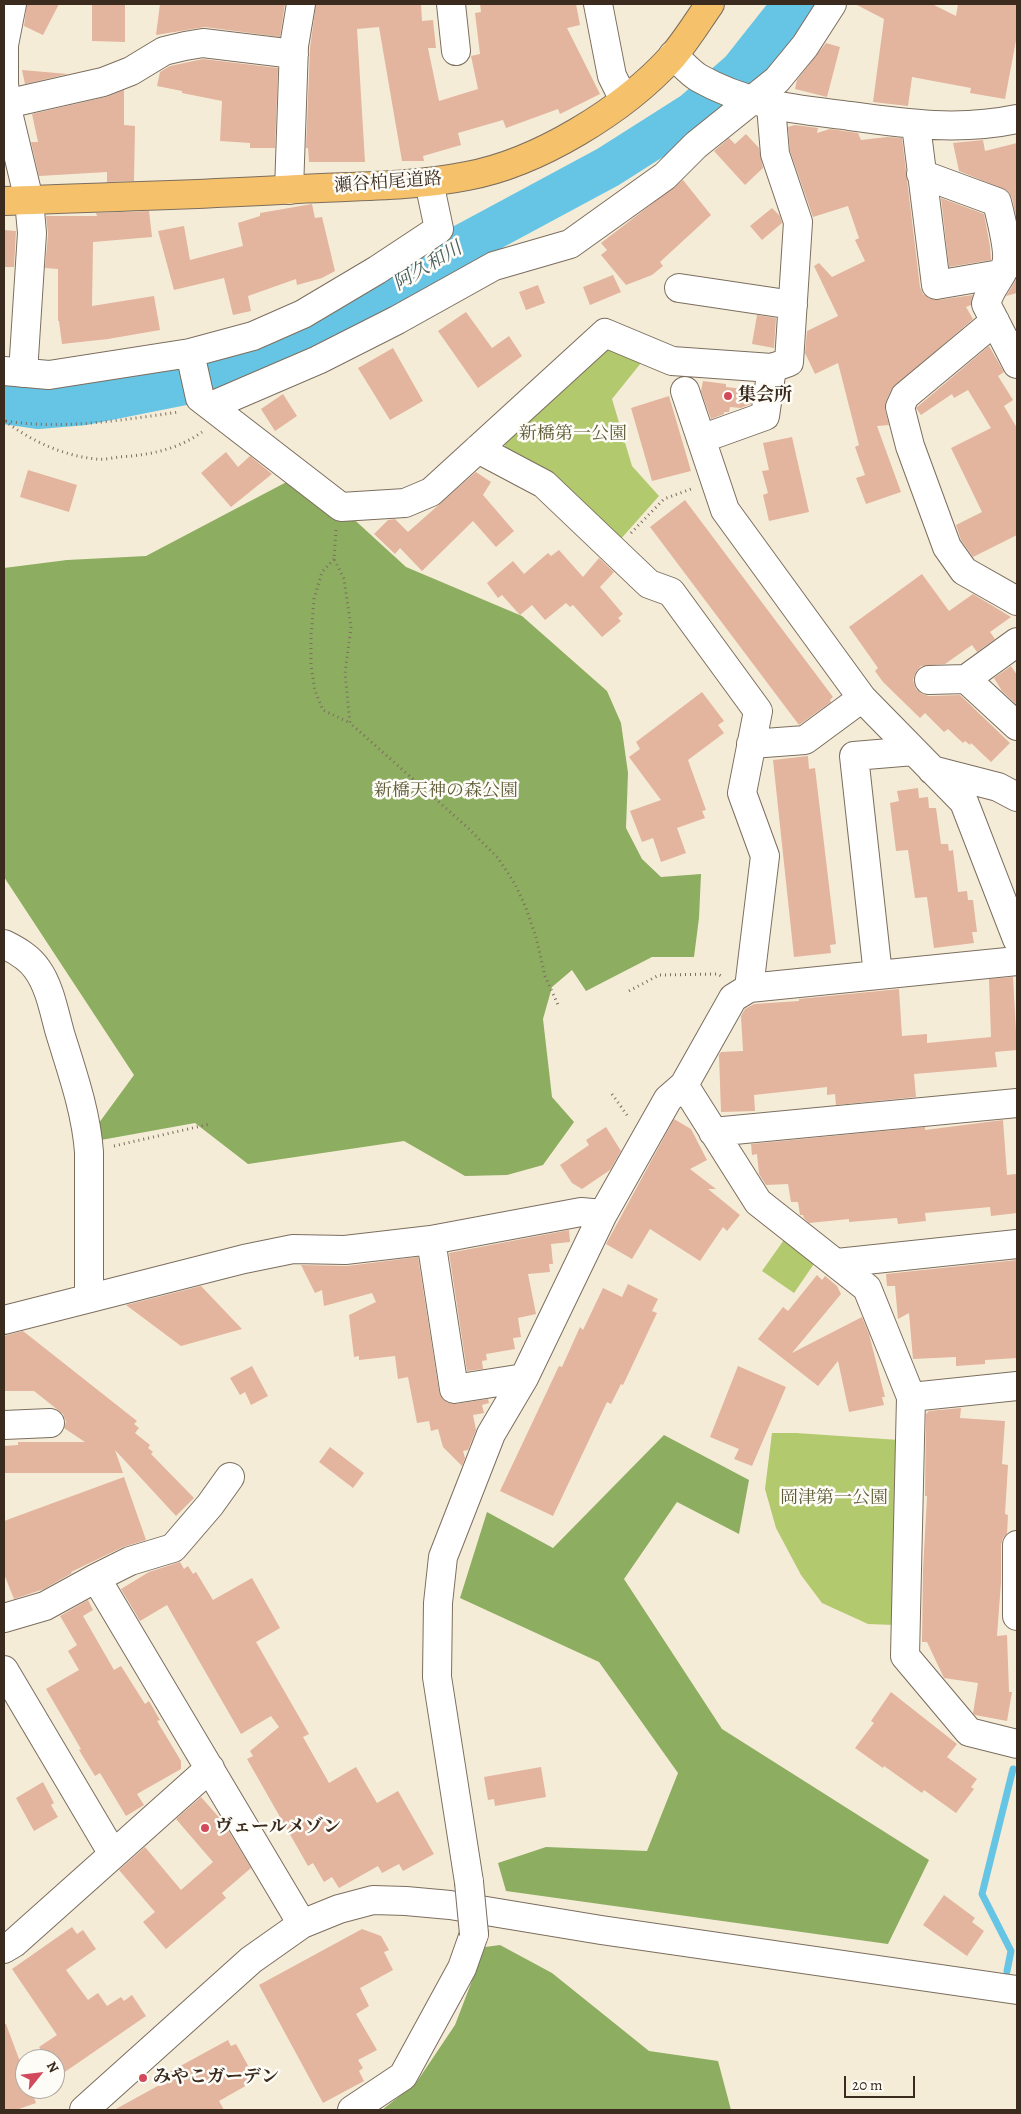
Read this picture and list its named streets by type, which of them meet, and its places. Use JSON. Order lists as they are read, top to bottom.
{
  "streets": {
    "main road": ["瀬谷柏尾道路"]
  },
  "water": ["阿久和川"],
  "parks": ["新橋第一公園", "新橋天神の森公園", "岡津第一公園"],
  "places": ["集会所", "ヴェールメゾン", "みやこガーデン"],
  "scale_bar": "20 m",
  "north": "top right"
}
